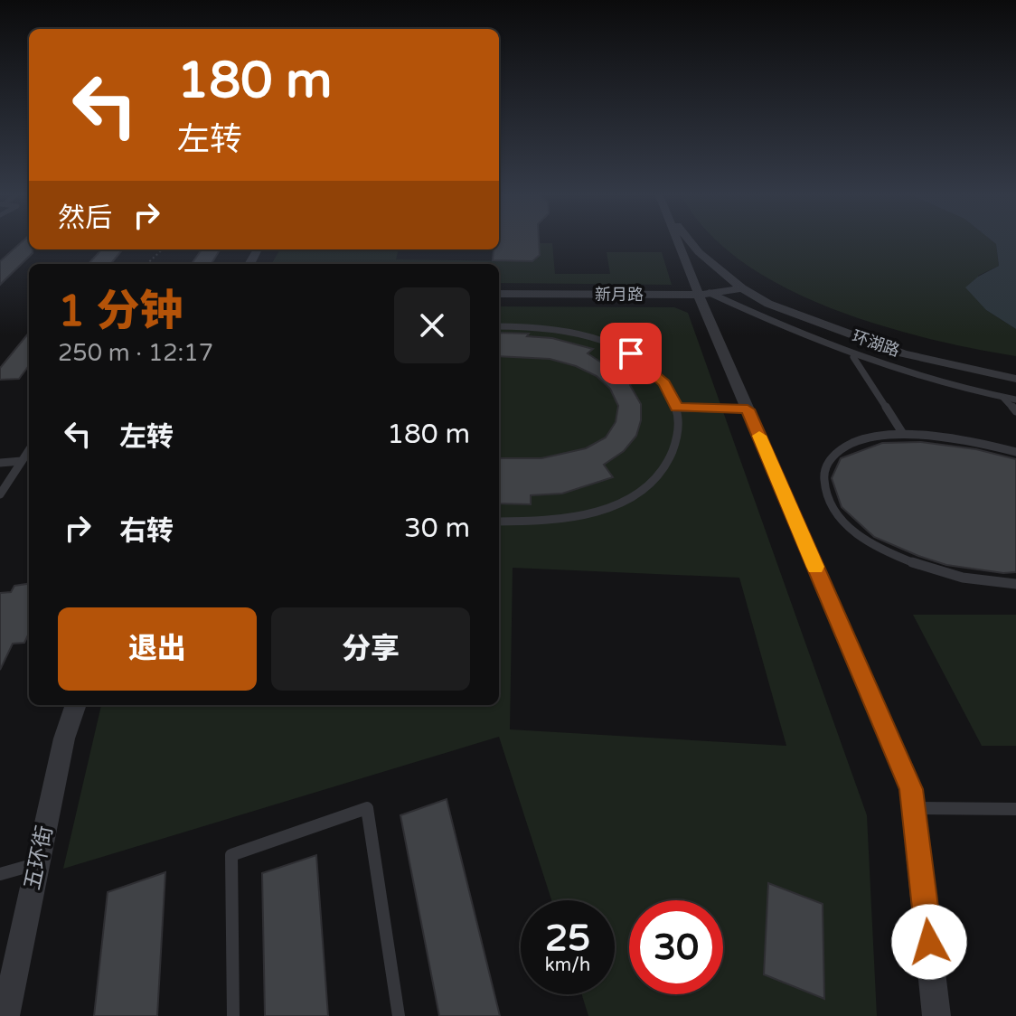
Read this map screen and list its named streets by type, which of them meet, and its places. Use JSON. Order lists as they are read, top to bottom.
{
  "streets": {
    "street": ["新月路", "环湖路", "五环街"]
  },
  "crossings": [
    ["新月路", "环湖路"]
  ],
  "page": {
    "turn": ["180 m", "左转"],
    "then": "然后",
    "heading": ["1 分钟", "250 m · 12:17"],
    "list": [
      {
        "name": "左转",
        "value": "180 m"
      },
      {
        "name": "右转",
        "value": "30 m"
      }
    ],
    "buttons": ["退出", "分享"],
    "speed": "25 km/h",
    "limit": "30"
  }
}
